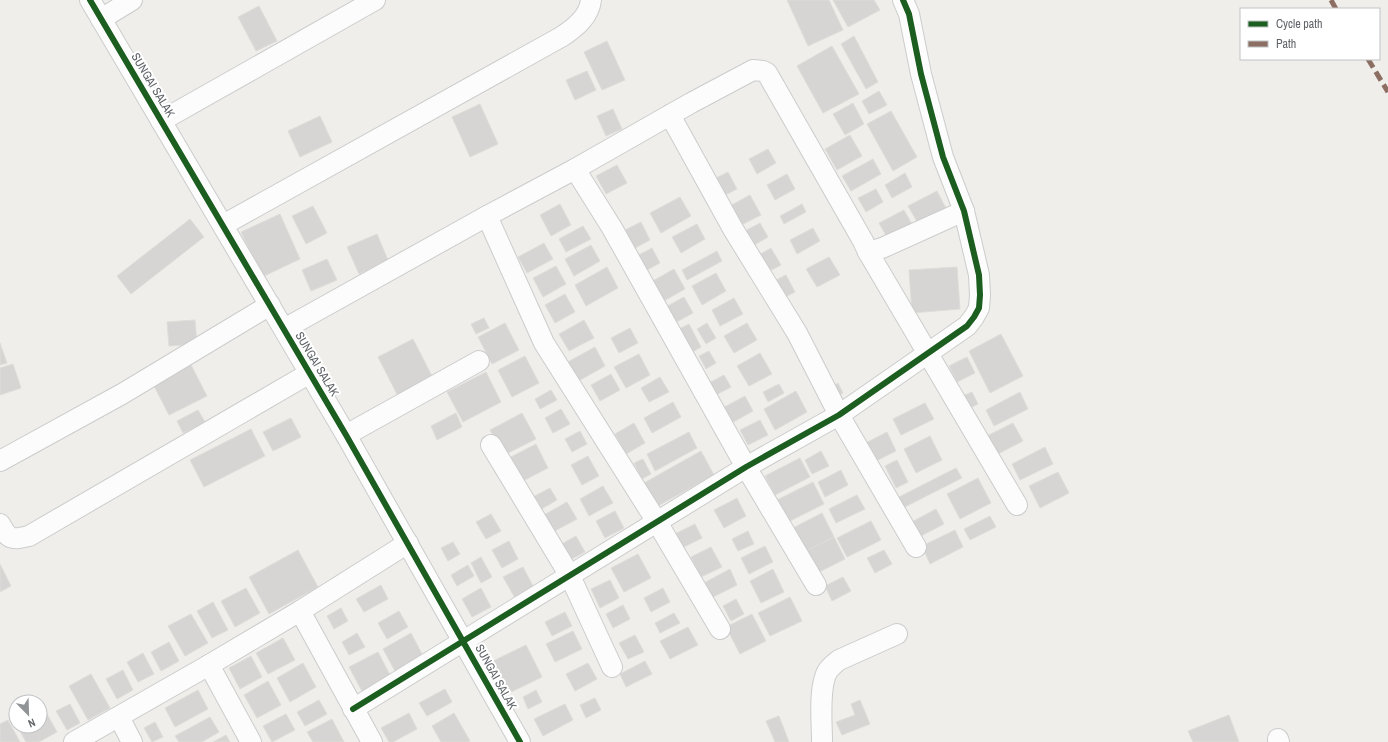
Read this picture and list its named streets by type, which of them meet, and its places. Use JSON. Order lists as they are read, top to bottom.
{
  "streets": {
    "street": ["SUNGAI SALAK"]
  },
  "legend": ["Cycle path", "Path"],
  "north": "bottom right"
}
